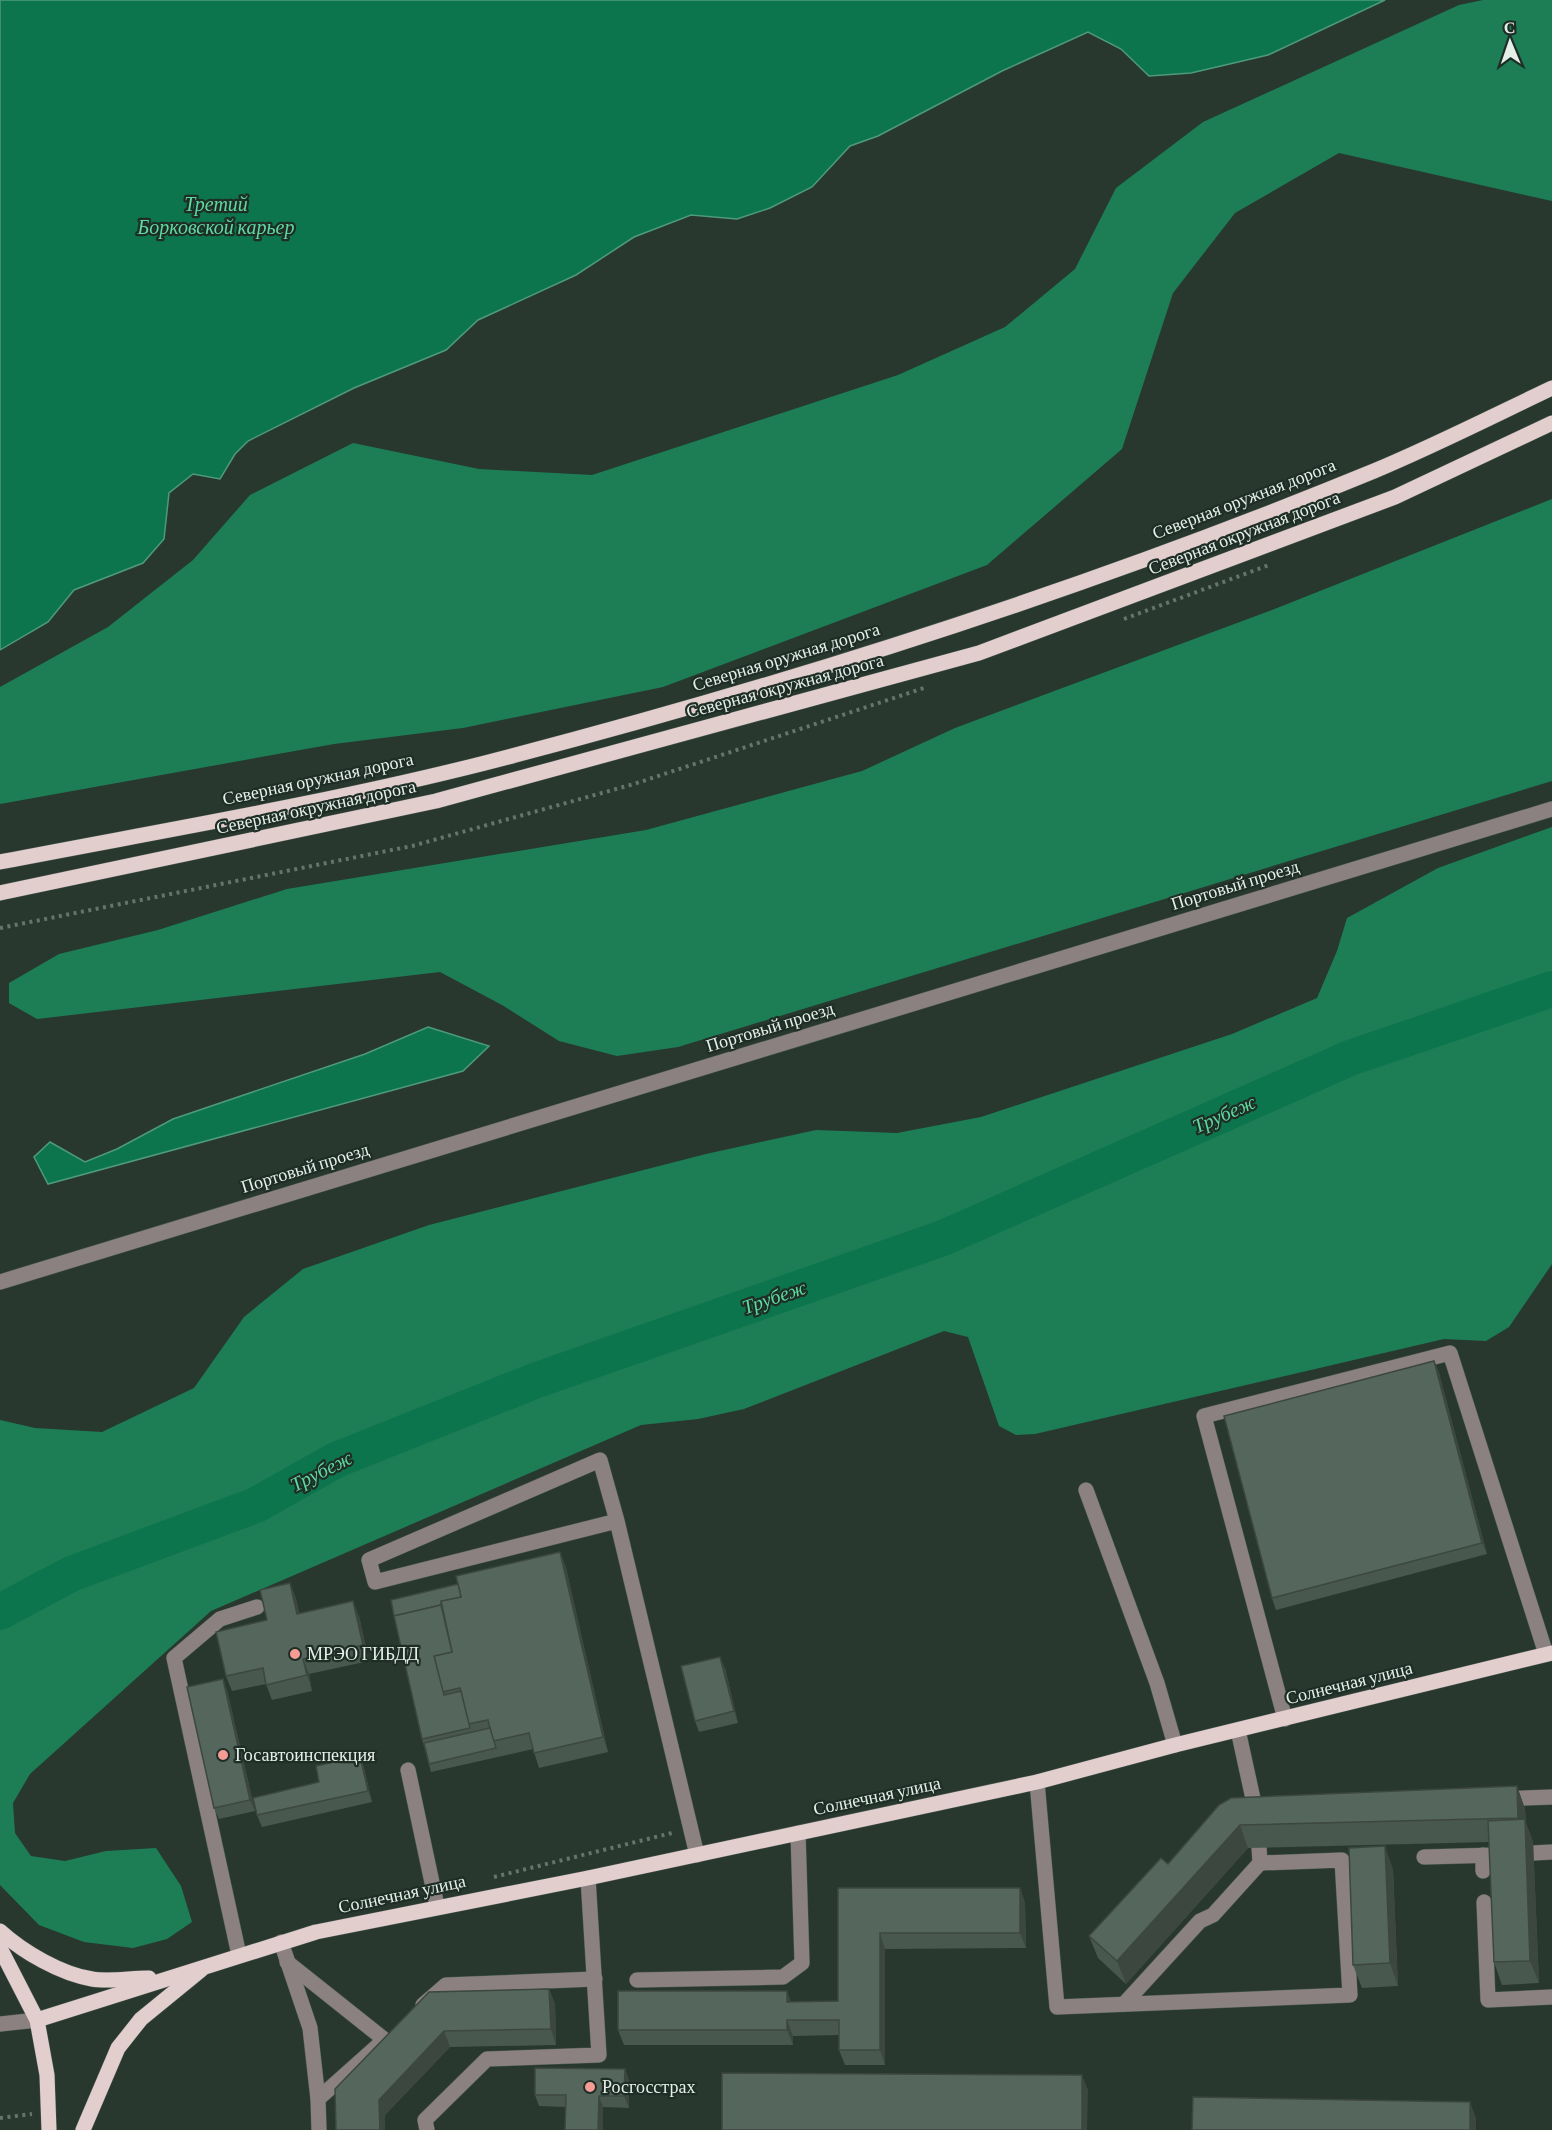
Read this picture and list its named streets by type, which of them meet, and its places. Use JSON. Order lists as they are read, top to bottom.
{
  "streets": {
    "main road": ["Северная оружная дорога", "Северная окружная дорога", "Солнечная улица"],
    "street": ["Портовый проезд"]
  },
  "water": ["Третий Борковской карьер", "Трубеж"],
  "places": ["МРЭО ГИБДД", "Госавтоинспекция", "Росгосстрах"],
  "north": "top"
}
